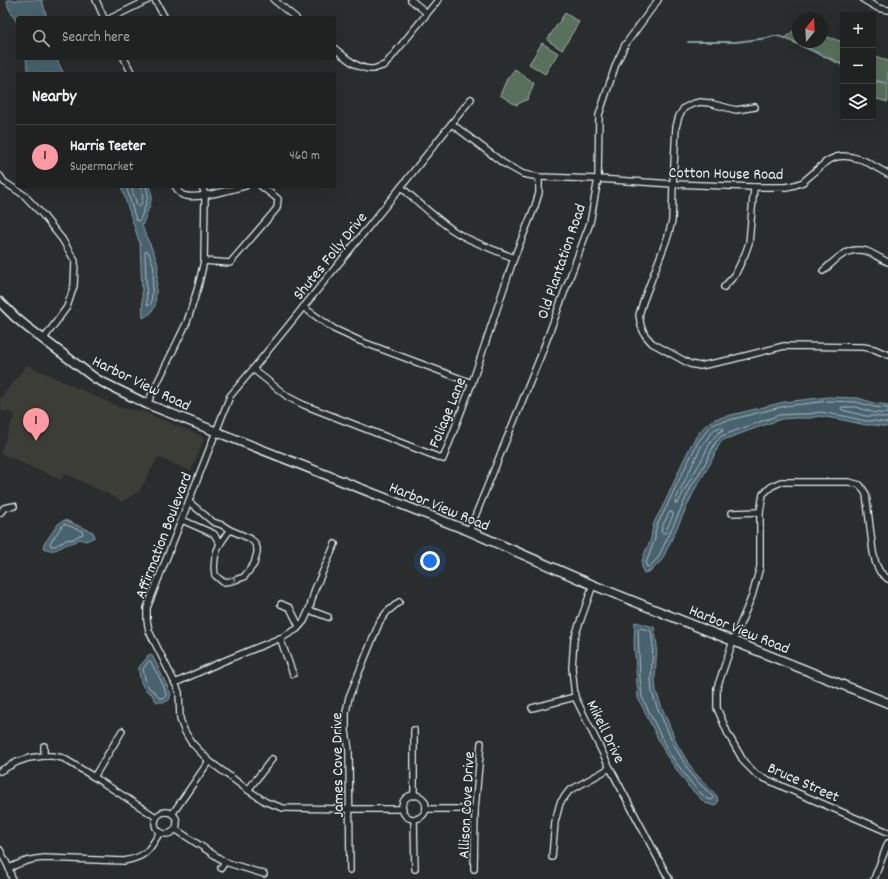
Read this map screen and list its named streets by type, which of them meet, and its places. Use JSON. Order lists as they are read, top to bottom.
{
  "streets": {
    "main road": ["Harbor View Road"],
    "street": [
      "Cotton House Road",
      "Shutes Folly Drive",
      "Old Plantation Road",
      "Foliage Lane",
      "Affirmation Boulevard",
      "Mikell Drive",
      "James Cove Drive",
      "Bruce Street",
      "Allison Cove Drive"
    ]
  },
  "crossings": [
    ["Cotton House Road", "Shutes Folly Drive"],
    ["Cotton House Road", "Old Plantation Road"],
    ["Cotton House Road", "Foliage Lane"],
    ["Shutes Folly Drive", "Harbor View Road"],
    ["Shutes Folly Drive", "Foliage Lane"],
    ["Shutes Folly Drive", "Affirmation Boulevard"],
    ["Old Plantation Road", "Harbor View Road"],
    ["Harbor View Road", "Affirmation Boulevard"],
    ["Harbor View Road", "Mikell Drive"],
    ["Harbor View Road", "Bruce Street"],
    ["Affirmation Boulevard", "James Cove Drive"]
  ],
  "north": "top",
  "page": {
    "map_buttons": ["+", "−"],
    "search": "Search here",
    "heading": "Nearby",
    "list": [
      {
        "mark": "1",
        "name": "Harris Teeter",
        "note": "Supermarket",
        "value": "460 m"
      }
    ],
    "pins": "1"
  }
}
